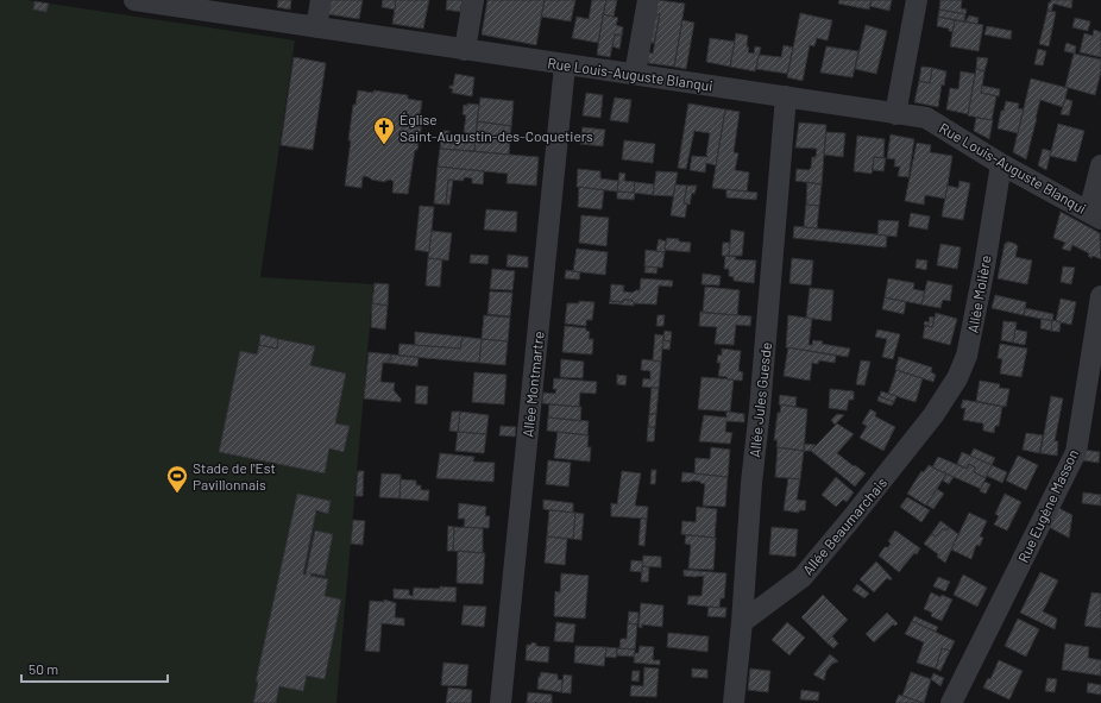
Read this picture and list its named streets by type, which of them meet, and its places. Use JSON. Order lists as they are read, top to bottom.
{
  "streets": {
    "street": [
      "Rue Louis-Auguste Blanqui",
      "Allée Molière",
      "Allée Montmartre",
      "Allée Jules Guesde",
      "Rue Eugène Masson",
      "Allée Beaumarchais"
    ]
  },
  "crossings": [
    ["Rue Louis-Auguste Blanqui", "Allée Molière"],
    ["Rue Louis-Auguste Blanqui", "Allée Montmartre"],
    ["Rue Louis-Auguste Blanqui", "Allée Jules Guesde"],
    ["Allée Molière", "Allée Beaumarchais"],
    ["Allée Jules Guesde", "Allée Beaumarchais"]
  ],
  "places": {
    "church": ["Église Saint-Augustin-des-Coquetiers"],
    "sports": ["Stade de l'Est Pavillonnais"]
  },
  "scale_bar": "50 m"
}
